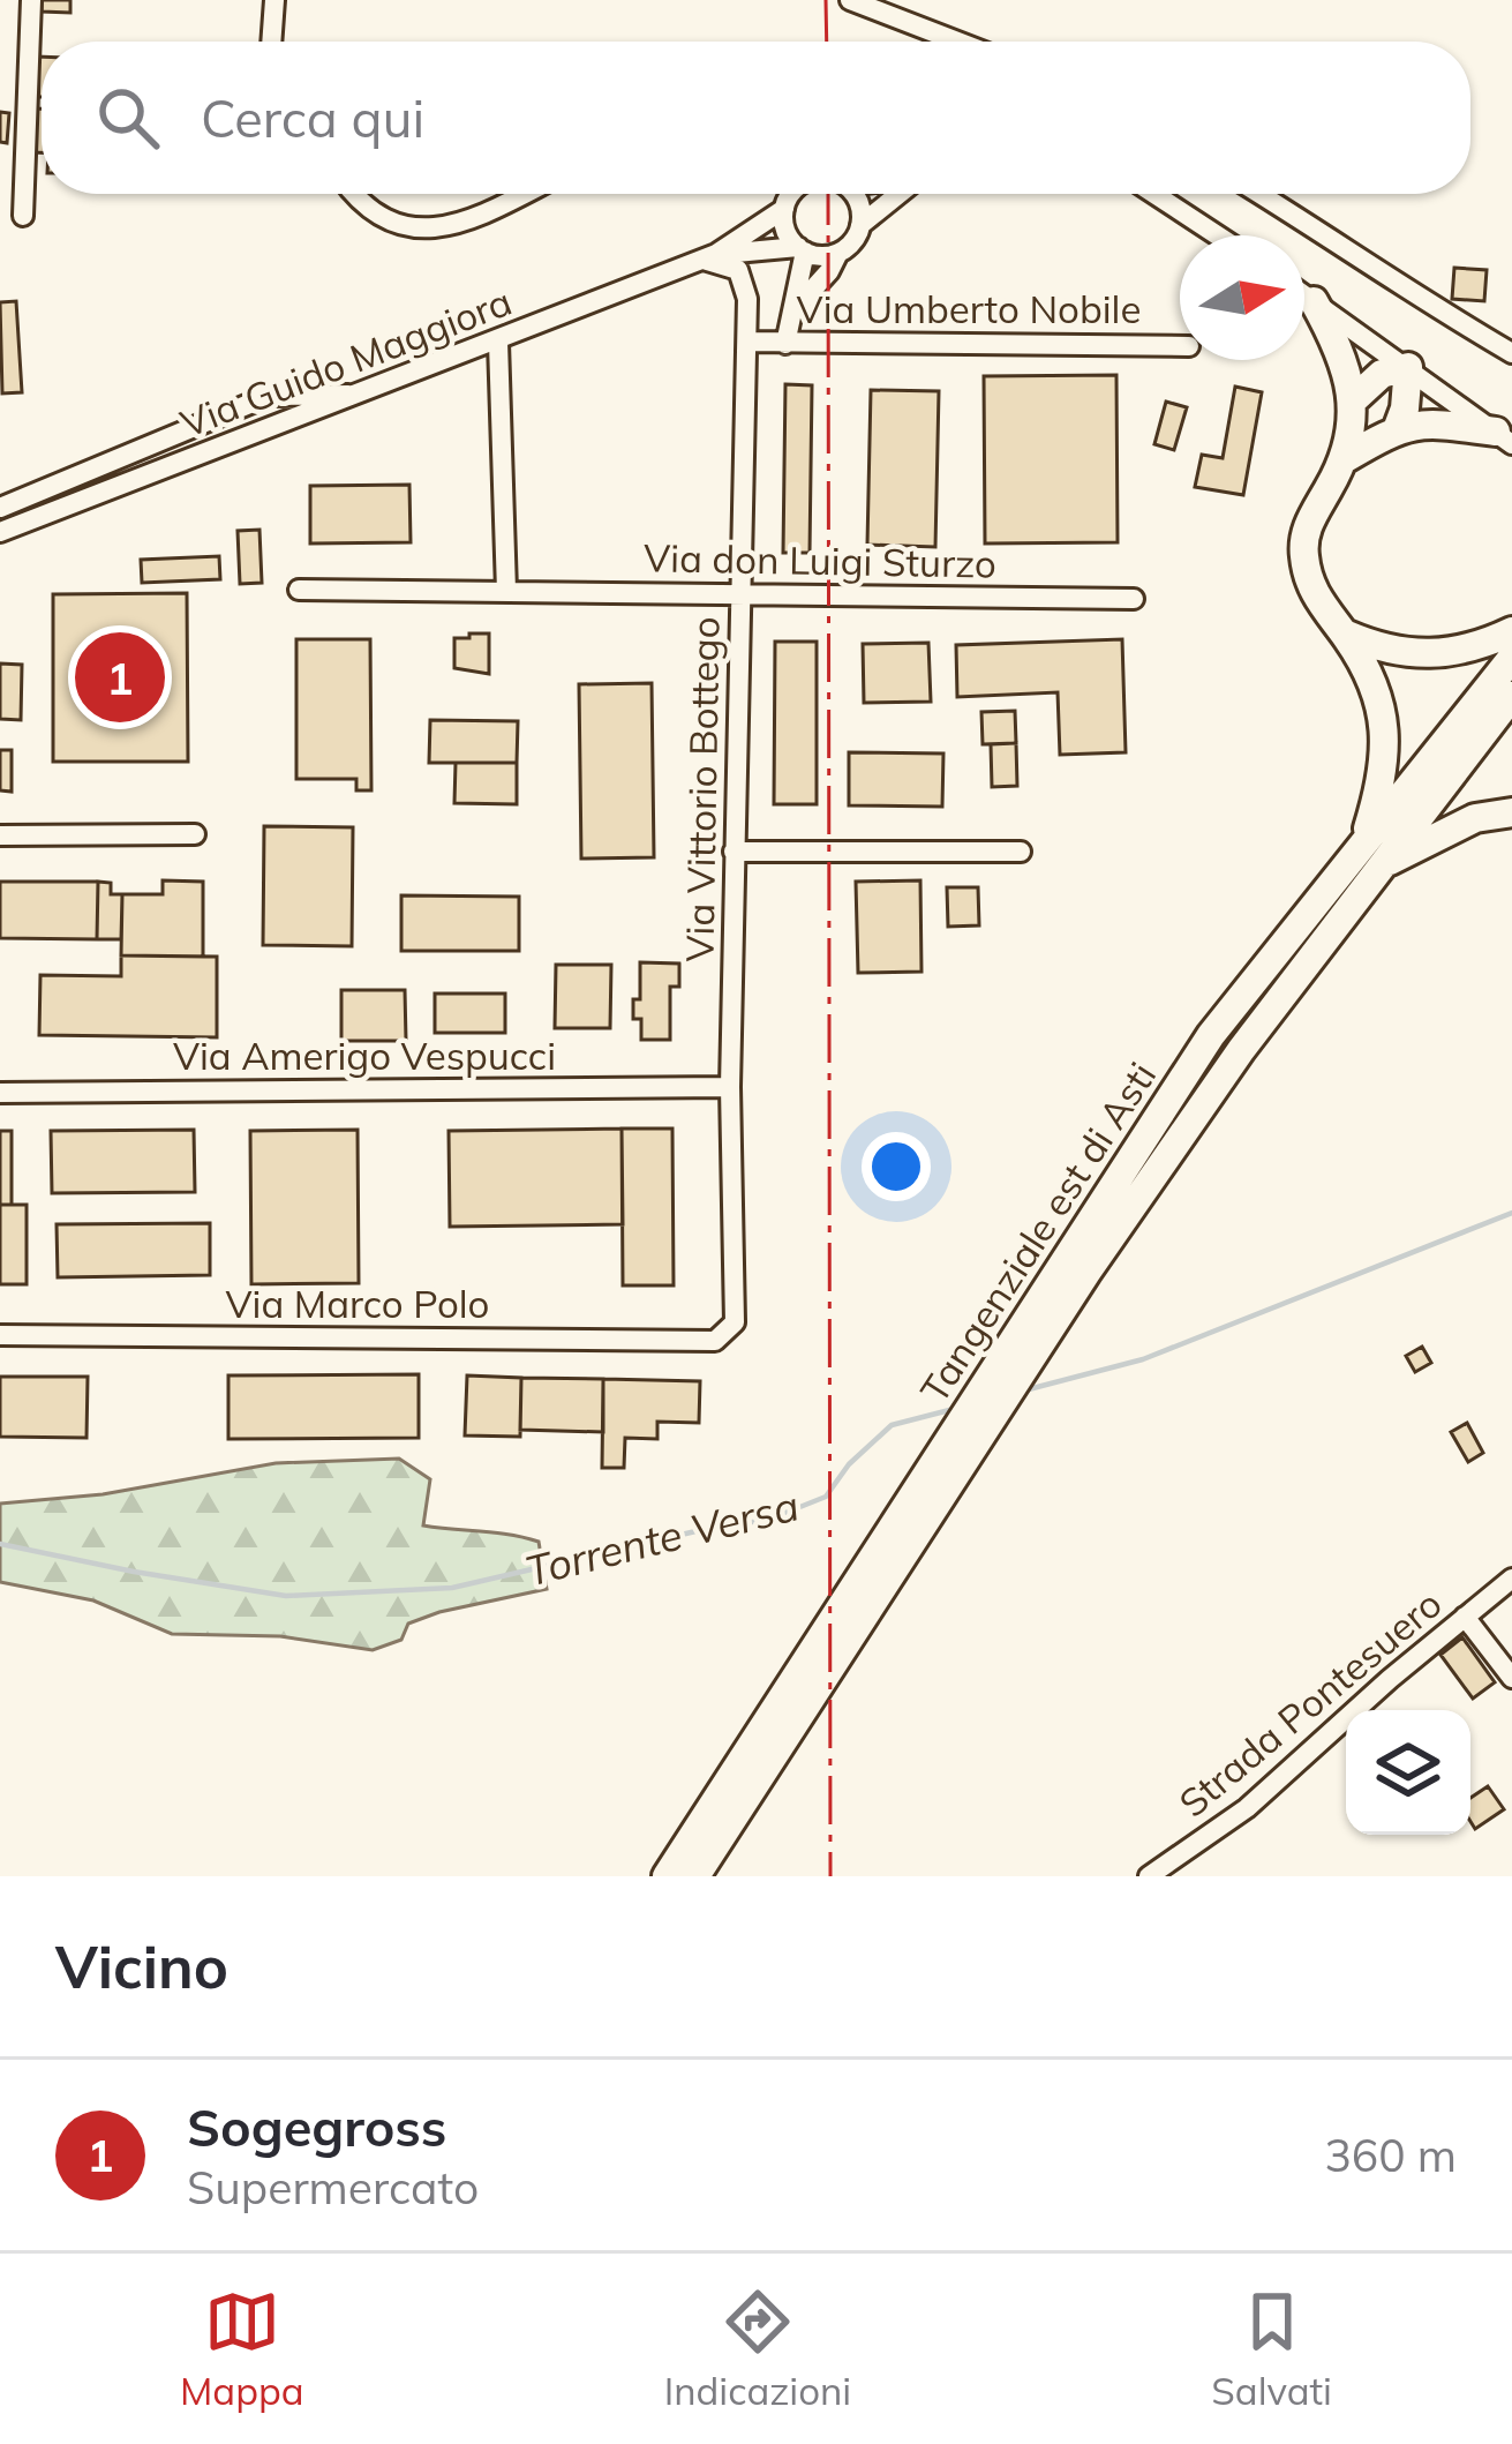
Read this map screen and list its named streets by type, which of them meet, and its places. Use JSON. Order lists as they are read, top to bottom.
{
  "streets": {
    "highway": ["Tangenziale est di Asti"],
    "street": [
      "Via Umberto Nobile",
      "Via Guido Maggiora",
      "Via don Luigi Sturzo",
      "Via Vittorio Bottego",
      "Via Amerigo Vespucci",
      "Via Marco Polo",
      "Strada Pontesuero"
    ]
  },
  "crossings": [
    ["Via Umberto Nobile", "Via Vittorio Bottego"],
    ["Via Guido Maggiora", "Via Vittorio Bottego"],
    ["Via don Luigi Sturzo", "Via Vittorio Bottego"],
    ["Via Vittorio Bottego", "Via Amerigo Vespucci"],
    ["Via Vittorio Bottego", "Via Marco Polo"]
  ],
  "water": ["Torrente Versa"],
  "north": "right",
  "page": {
    "search": "Cerca qui",
    "pins": "1",
    "heading": "Vicino",
    "list": [
      {
        "mark": "1",
        "name": "Sogegross",
        "note": "Supermercato",
        "value": "360 m"
      }
    ],
    "nav": ["Mappa", "Indicazioni", "Salvati"]
  }
}
